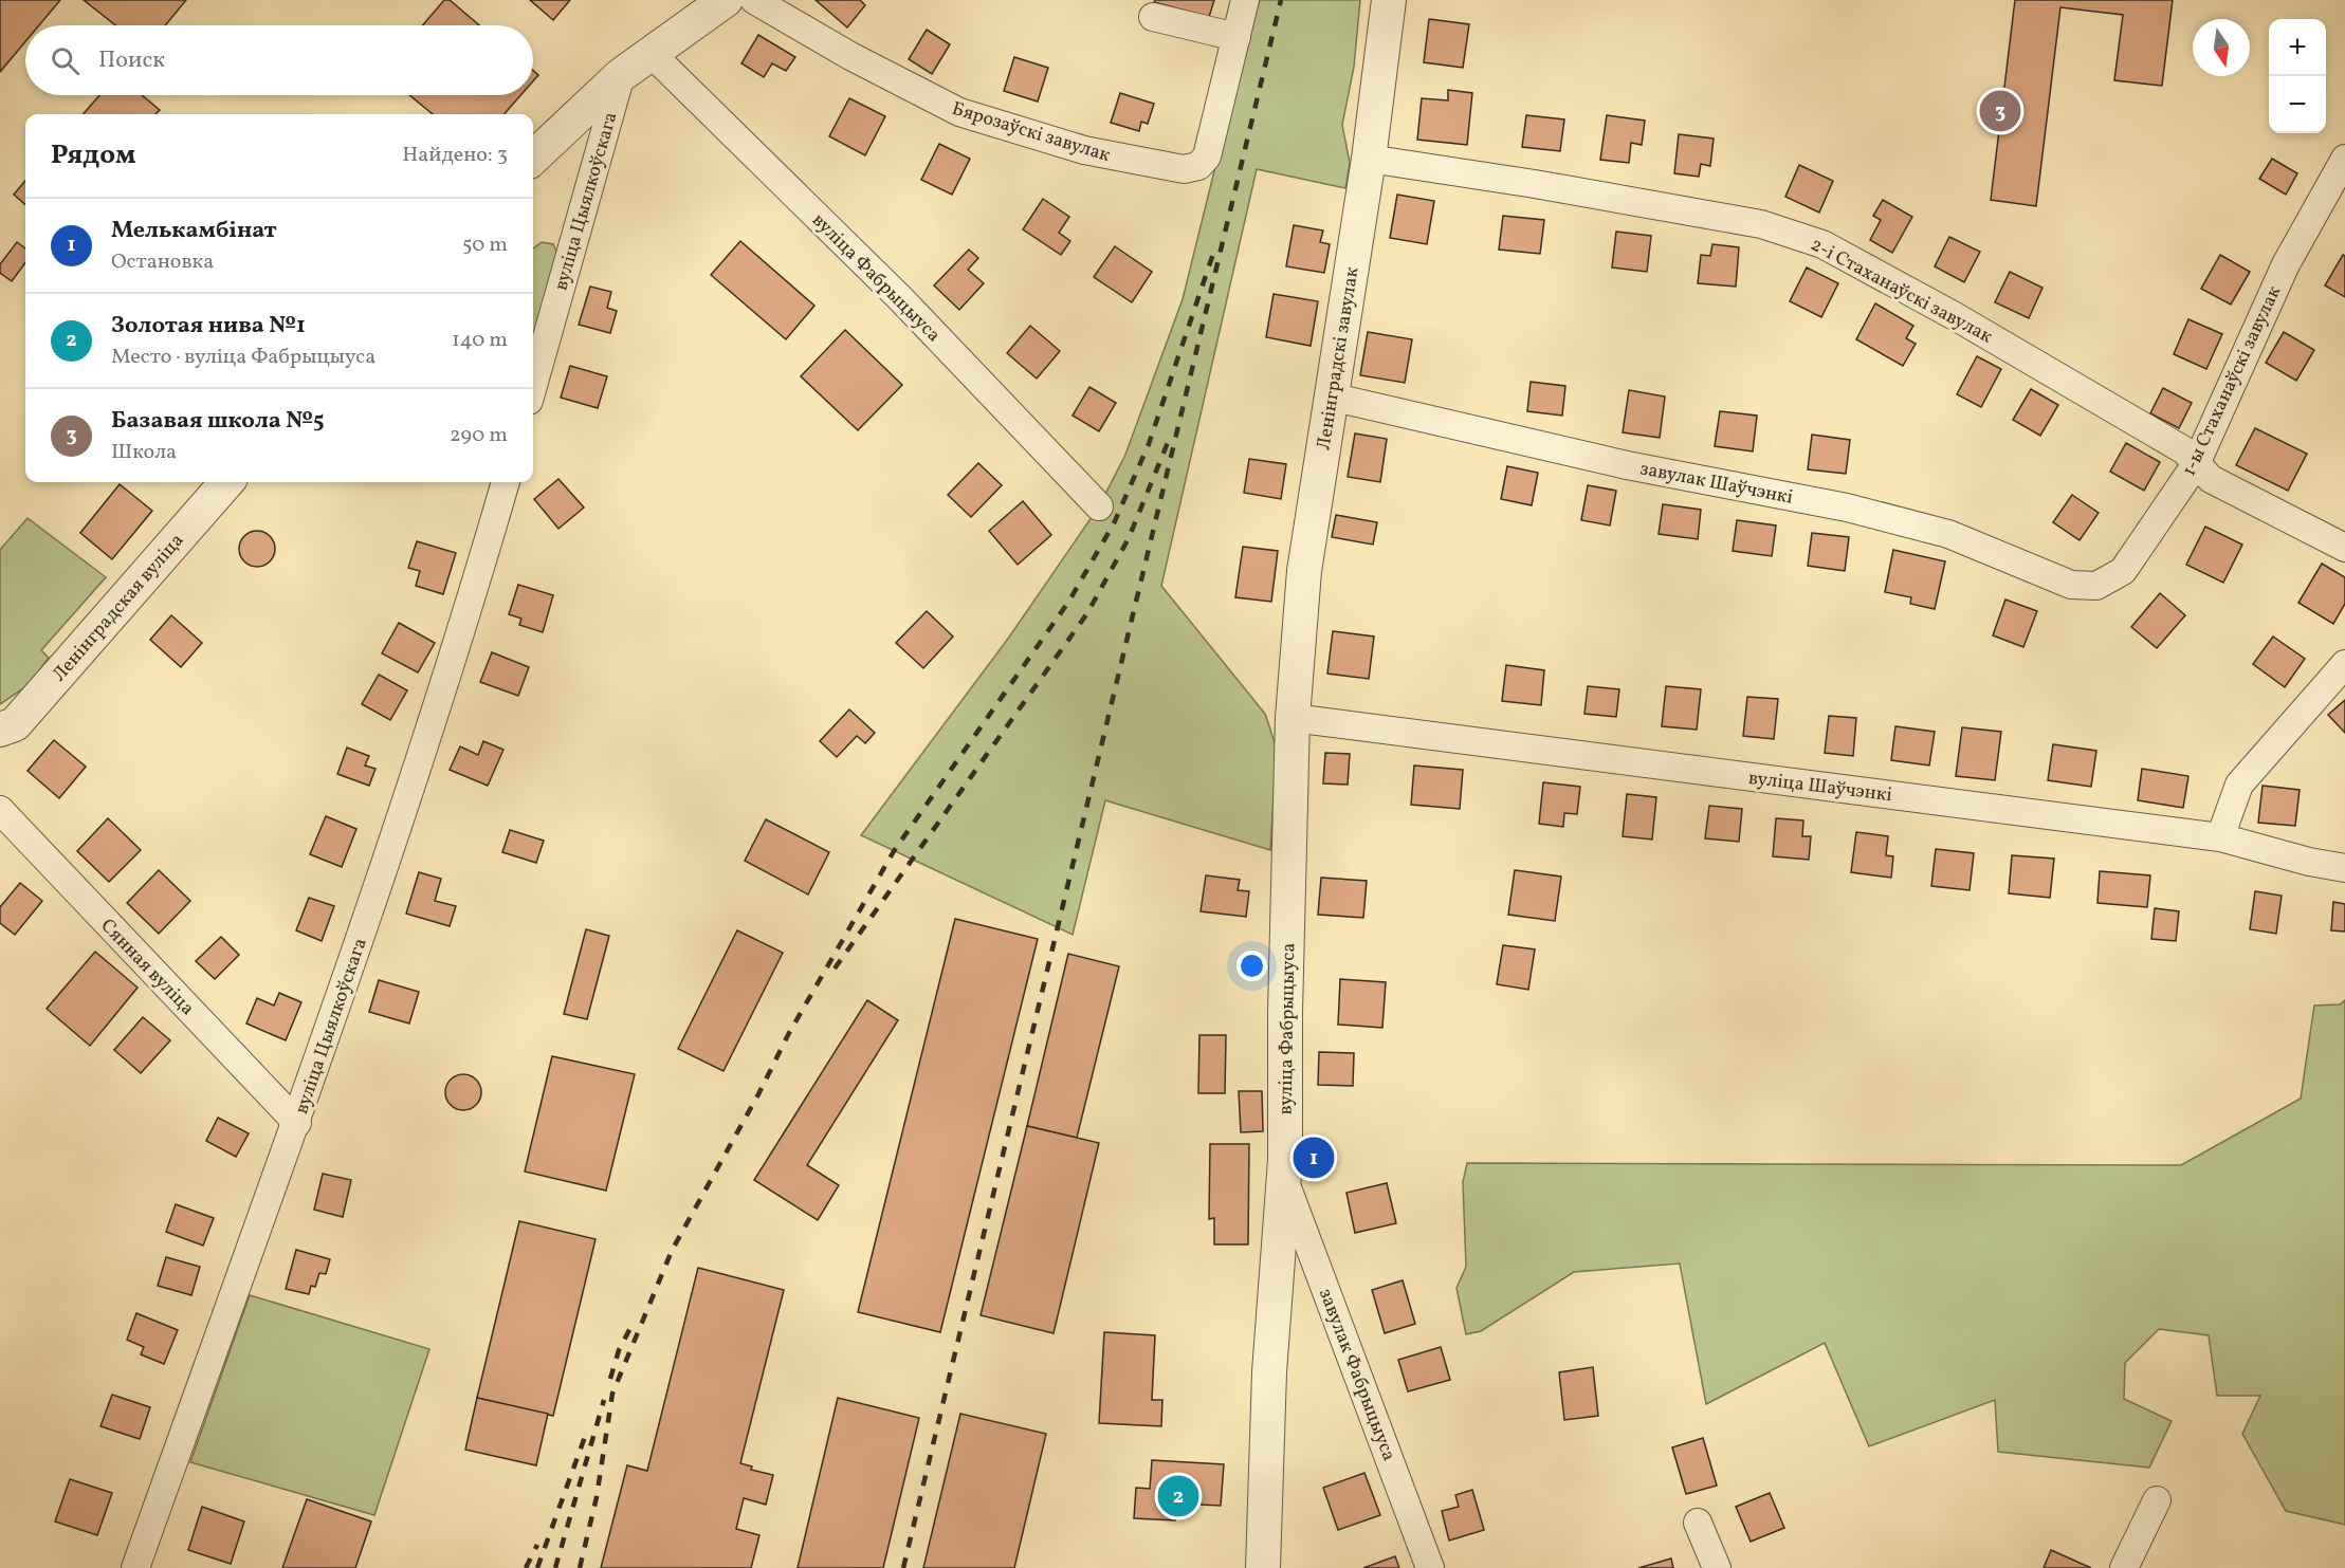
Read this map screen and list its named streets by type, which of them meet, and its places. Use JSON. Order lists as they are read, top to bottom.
{
  "streets": {
    "street": [
      "Бярозаўскі завулак",
      "вуліца Цыялкоўскага",
      "вуліца Фабрыцыуса",
      "2-і Стаханаўскі завулак",
      "Ленінградскі завулак",
      "1-ы Стаханаўскі завулак",
      "завулак Шаўчэнкі",
      "Ленінградская вуліца",
      "вуліца Шаўчэнкі",
      "Сянная вуліца",
      "завулак Фабрыцыуса"
    ]
  },
  "crossings": [
    ["вуліца Цыялкоўскага", "Сянная вуліца"],
    ["вуліца Фабрыцыуса", "Ленінградскі завулак"],
    ["вуліца Фабрыцыуса", "вуліца Шаўчэнкі"],
    ["вуліца Фабрыцыуса", "завулак Фабрыцыуса"],
    ["2-і Стаханаўскі завулак", "Ленінградскі завулак"],
    ["2-і Стаханаўскі завулак", "1-ы Стаханаўскі завулак"],
    ["Ленінградскі завулак", "завулак Шаўчэнкі"],
    ["Ленінградскі завулак", "вуліца Шаўчэнкі"],
    ["1-ы Стаханаўскі завулак", "завулак Шаўчэнкі"]
  ],
  "north": "bottom",
  "page": {
    "map_buttons": ["+", "−"],
    "search": "Поиск",
    "pins": ["3", "1", "2"],
    "heading": ["Рядом", "Найдено: 3"],
    "list": [
      {
        "mark": "1",
        "name": "Мелькамбінат",
        "note": "Остановка",
        "value": "50 m"
      },
      {
        "mark": "2",
        "name": "Золотая нива №1",
        "note": "Место · вуліца Фабрыцыуса",
        "value": "140 m"
      },
      {
        "mark": "3",
        "name": "Базавая школа №5",
        "note": "Школа",
        "value": "290 m"
      }
    ]
  }
}
